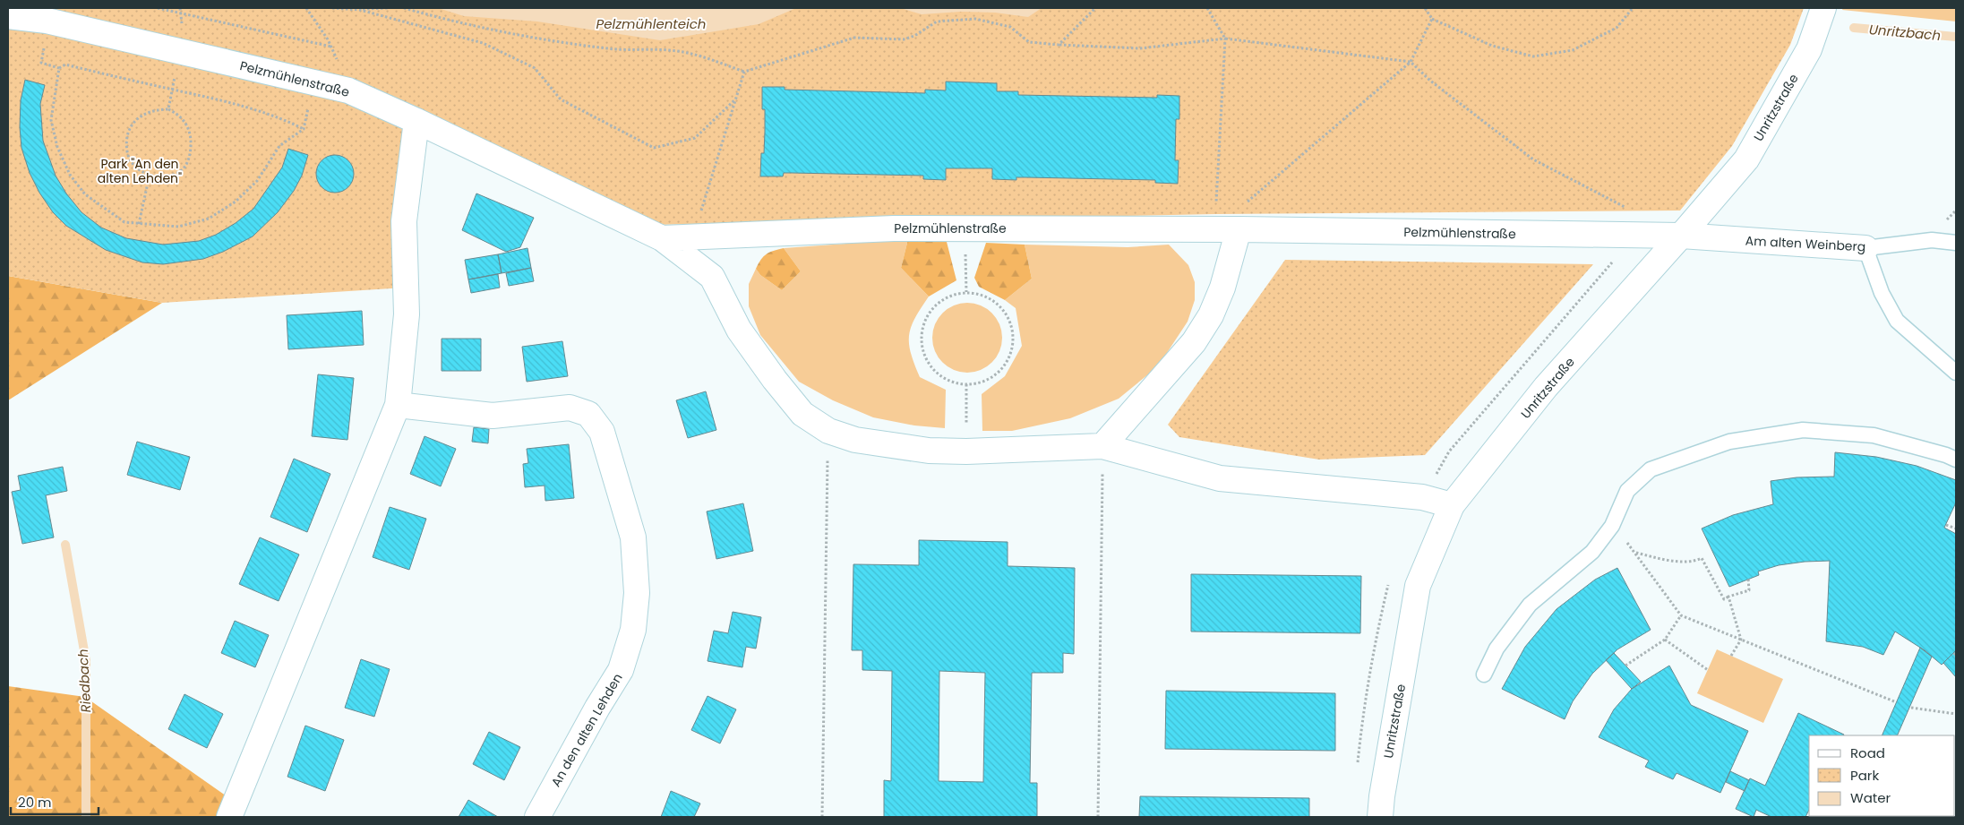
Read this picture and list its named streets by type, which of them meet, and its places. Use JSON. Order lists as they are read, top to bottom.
{
  "streets": {
    "street": [
      "Pelzmühlenstraße",
      "Unritzstraße",
      "Am alten Weinberg",
      "An den alten Lehden"
    ]
  },
  "crossings": [
    ["Pelzmühlenstraße", "Unritzstraße"],
    ["Pelzmühlenstraße", "Am alten Weinberg"],
    ["Unritzstraße", "Am alten Weinberg"]
  ],
  "water": ["Pelzmühlenteich", "Unritzbach", "Riedbach"],
  "parks": ["Park \"An den alten Lehden\""],
  "legend": ["Road", "Park", "Water"],
  "scale_bar": "20 m"
}
